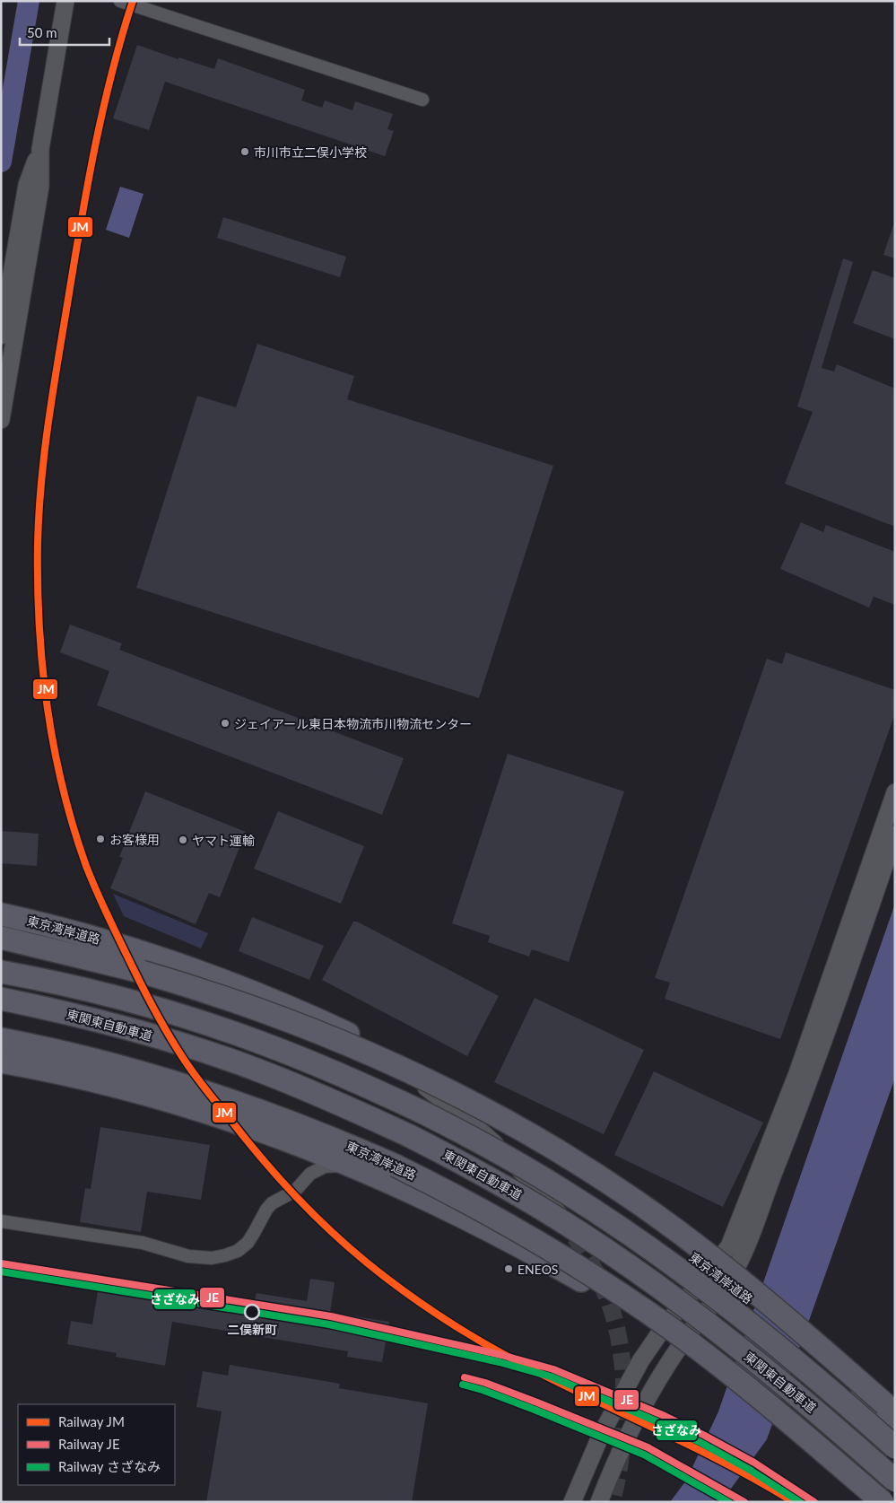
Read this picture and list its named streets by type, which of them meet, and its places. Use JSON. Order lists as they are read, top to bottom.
{
  "streets": {
    "highway": ["東京湾岸道路", "東関東自動車道"]
  },
  "places": [
    "市川市立二俣小学校",
    "ジェイアール東日本物流市川物流センター",
    "お客様用",
    "ヤマト運輸",
    "ENEOS",
    "二俣新町"
  ],
  "lines": ["rail line JM", "rail line JE", "rail line さざなみ"],
  "legend": ["Railway JM", "Railway JE", "Railway さざなみ"],
  "scale_bar": "50 m"
}
